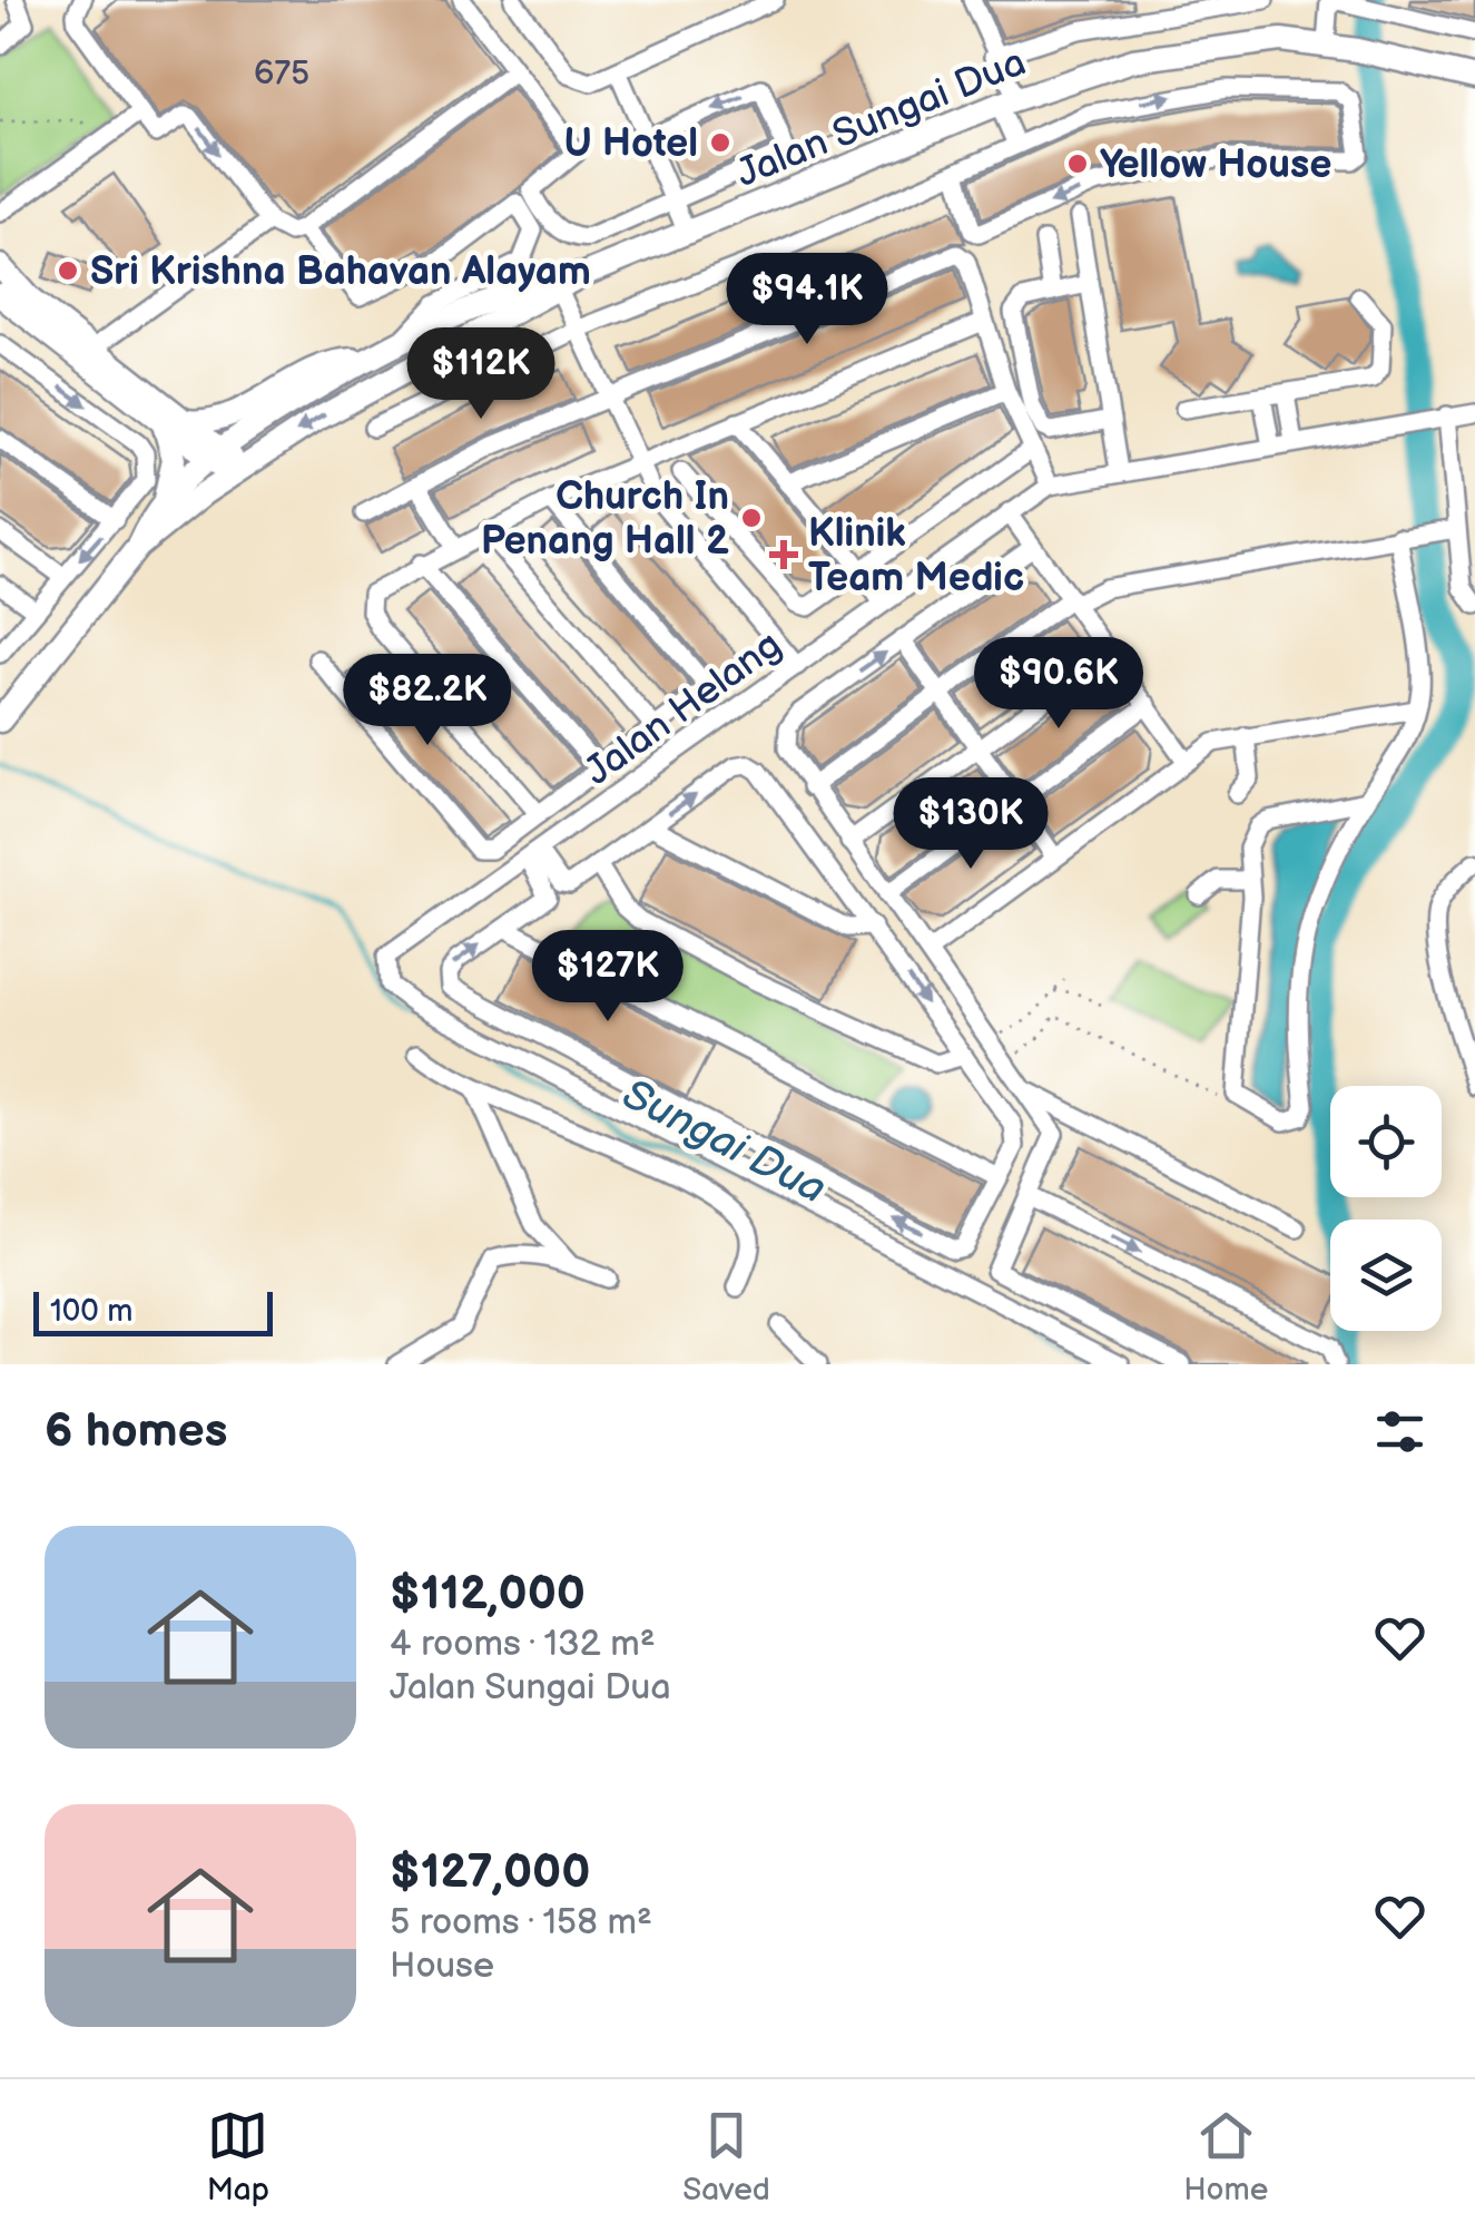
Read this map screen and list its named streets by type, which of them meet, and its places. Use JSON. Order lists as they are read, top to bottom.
{
  "streets": {
    "main road": ["Jalan Sungai Dua"],
    "street": ["Jalan Helang"]
  },
  "water": ["Sungai Dua"],
  "places": {
    "other": [
      "U Hotel",
      "Yellow House",
      "Sri Krishna Bahavan Alayam",
      "Church In Penang Hall 2"
    ],
    "health": ["Klinik Team Medic"]
  },
  "house_numbers": ["675"],
  "scale_bar": "100 m",
  "page": {
    "price": [
      "$94.1K",
      "$112K",
      "$90.6K",
      "$82.2K",
      "$130K",
      "$127K"
    ],
    "scale": "100 m",
    "heading": "6 homes",
    "list": [
      {
        "name": "$112,000",
        "note": "4 rooms · 132 m² · Jalan Sungai Dua"
      },
      {
        "name": "$127,000",
        "note": "5 rooms · 158 m² · House"
      }
    ],
    "tabs": ["Map", "Saved", "Home"]
  }
}
